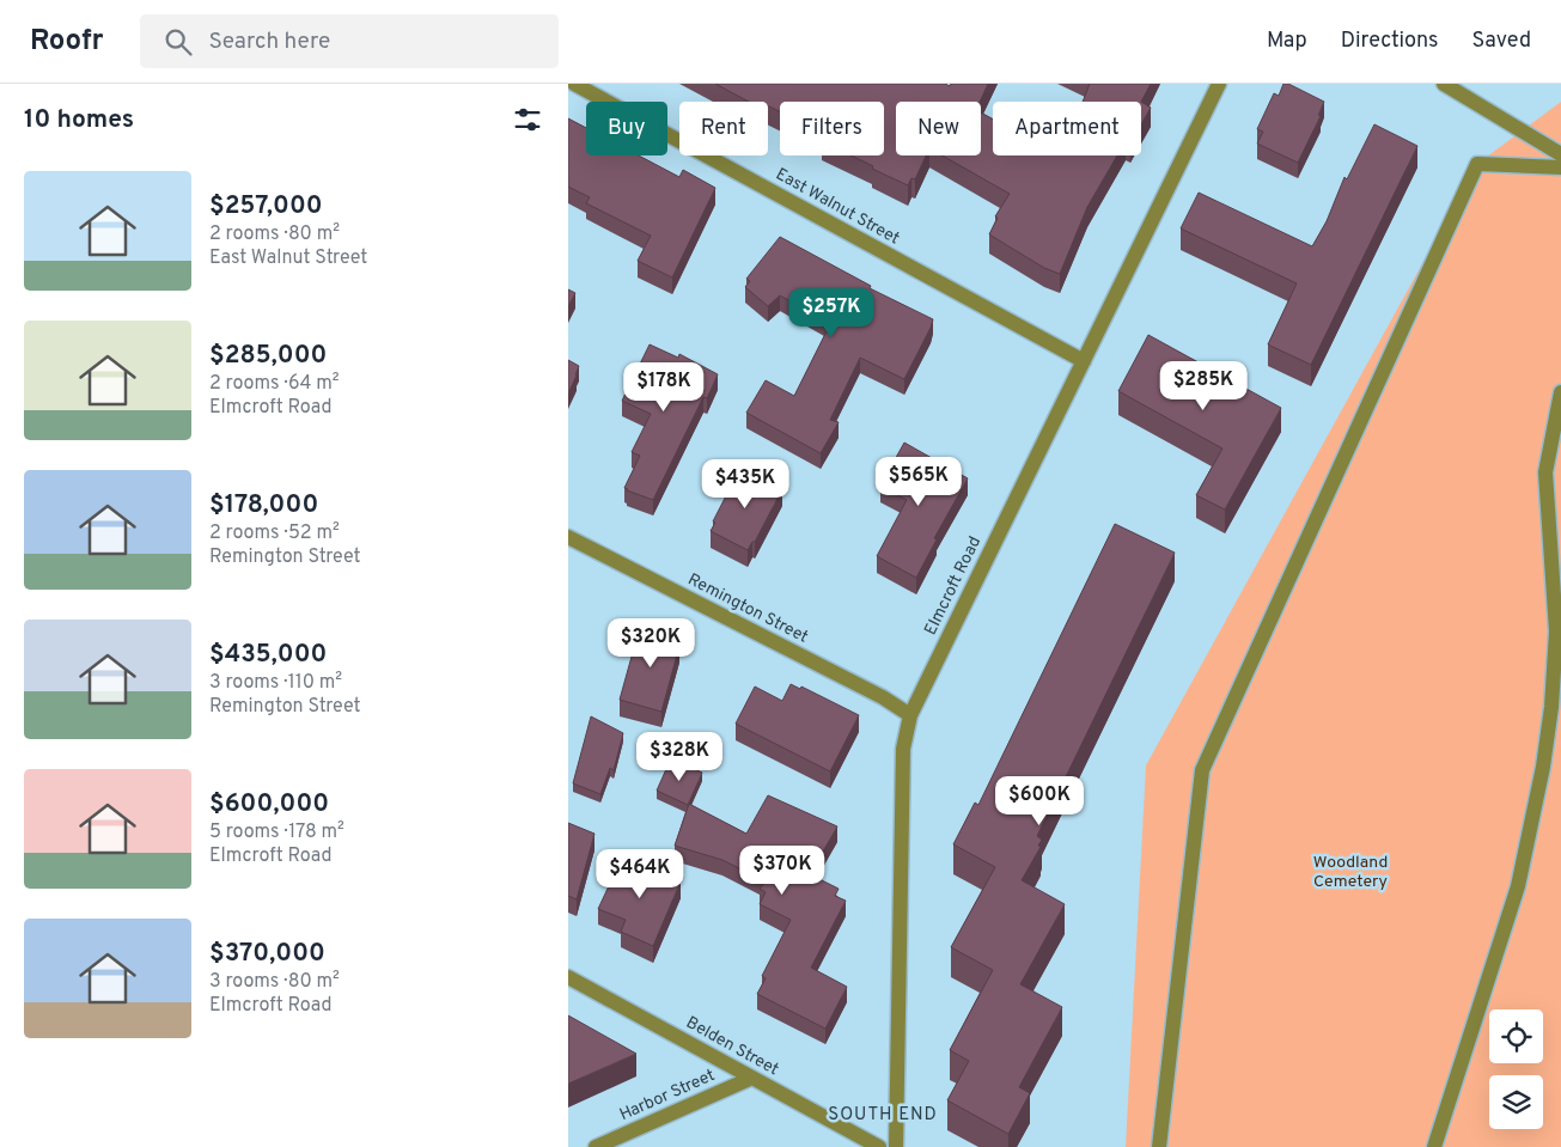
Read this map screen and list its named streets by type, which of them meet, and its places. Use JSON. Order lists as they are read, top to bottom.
{
  "streets": {
    "street": [
      "East Walnut Street",
      "Elmcroft Road",
      "Remington Street",
      "Belden Street",
      "Harbor Street"
    ]
  },
  "crossings": [
    ["East Walnut Street", "Elmcroft Road"],
    ["Elmcroft Road", "Remington Street"],
    ["Belden Street", "Harbor Street"]
  ],
  "districts": ["SOUTH END"],
  "parks": ["Woodland Cemetery"],
  "page": {
    "header": "Roofr",
    "search": "Search here",
    "nav": ["Map", "Directions", "Saved"],
    "heading": "10 homes",
    "chip": [
      "Buy",
      "Rent",
      "Filters",
      "New",
      "Apartment"
    ],
    "list": [
      {
        "name": "$257,000",
        "note": "2 rooms · 80 m² · East Walnut Street"
      },
      {
        "name": "$285,000",
        "note": "2 rooms · 64 m² · Elmcroft Road"
      },
      {
        "name": "$178,000",
        "note": "2 rooms · 52 m² · Remington Street"
      },
      {
        "name": "$435,000",
        "note": "3 rooms · 110 m² · Remington Street"
      },
      {
        "name": "$600,000",
        "note": "5 rooms · 178 m² · Elmcroft Road"
      },
      {
        "name": "$370,000",
        "note": "3 rooms · 80 m² · Elmcroft Road"
      }
    ],
    "price": [
      "$257K",
      "$285K",
      "$178K",
      "$565K",
      "$435K",
      "$320K",
      "$328K",
      "$600K",
      "$370K",
      "$464K"
    ]
  }
}
